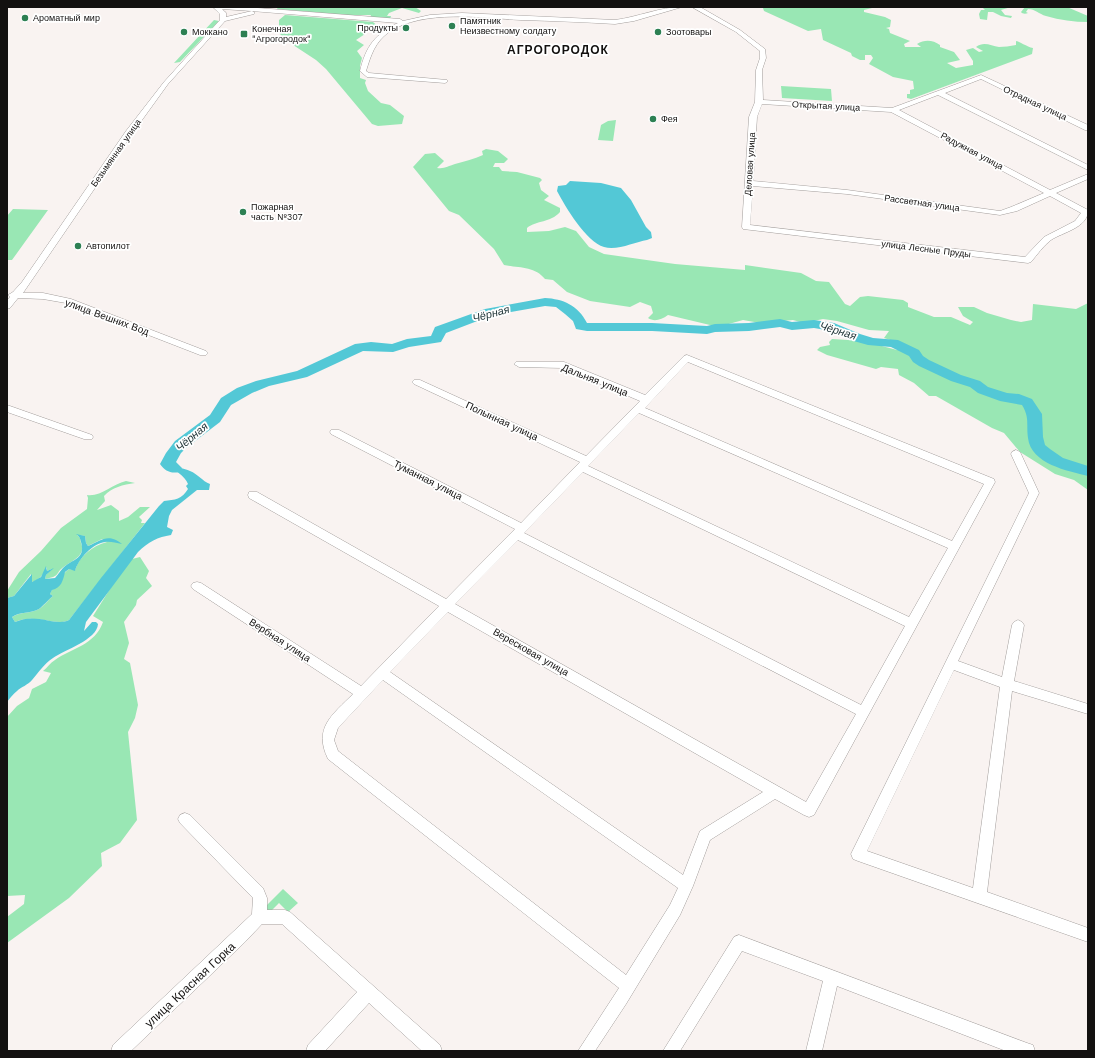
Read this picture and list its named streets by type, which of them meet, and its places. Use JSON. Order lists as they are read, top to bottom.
{
  "streets": {
    "street": [
      "Отрадная улица",
      "Открытая улица",
      "Радужная улица",
      "Безымянная улица",
      "Деловая улица",
      "Рассветная улица",
      "улица Лесные Пруды",
      "улица Вешних Вод",
      "Дальняя улица",
      "Полынная улица",
      "Туманная улица",
      "Вербная улица",
      "Вересковая улица",
      "улица Красная Горка"
    ]
  },
  "crossings": [
    ["Открытая улица", "Радужная улица"],
    ["Открытая улица", "Деловая улица"],
    ["Радужная улица", "Рассветная улица"],
    ["Радужная улица", "улица Лесные Пруды"],
    ["Безымянная улица", "улица Вешних Вод"],
    ["Деловая улица", "Рассветная улица"],
    ["Деловая улица", "улица Лесные Пруды"],
    ["Туманная улица", "Вересковая улица"]
  ],
  "districts": ["АГРОГОРОДОК"],
  "water": ["Чёрная"],
  "places": {
    "other": [
      "Ароматный мир",
      "Памятник Неизвестному солдату",
      "Продукты",
      "Моккано",
      "Зоотовары",
      "Фея",
      "Пожарная часть №307",
      "Автопилот"
    ],
    "transit": ["Конечная \"Агрогородок\""]
  }
}
